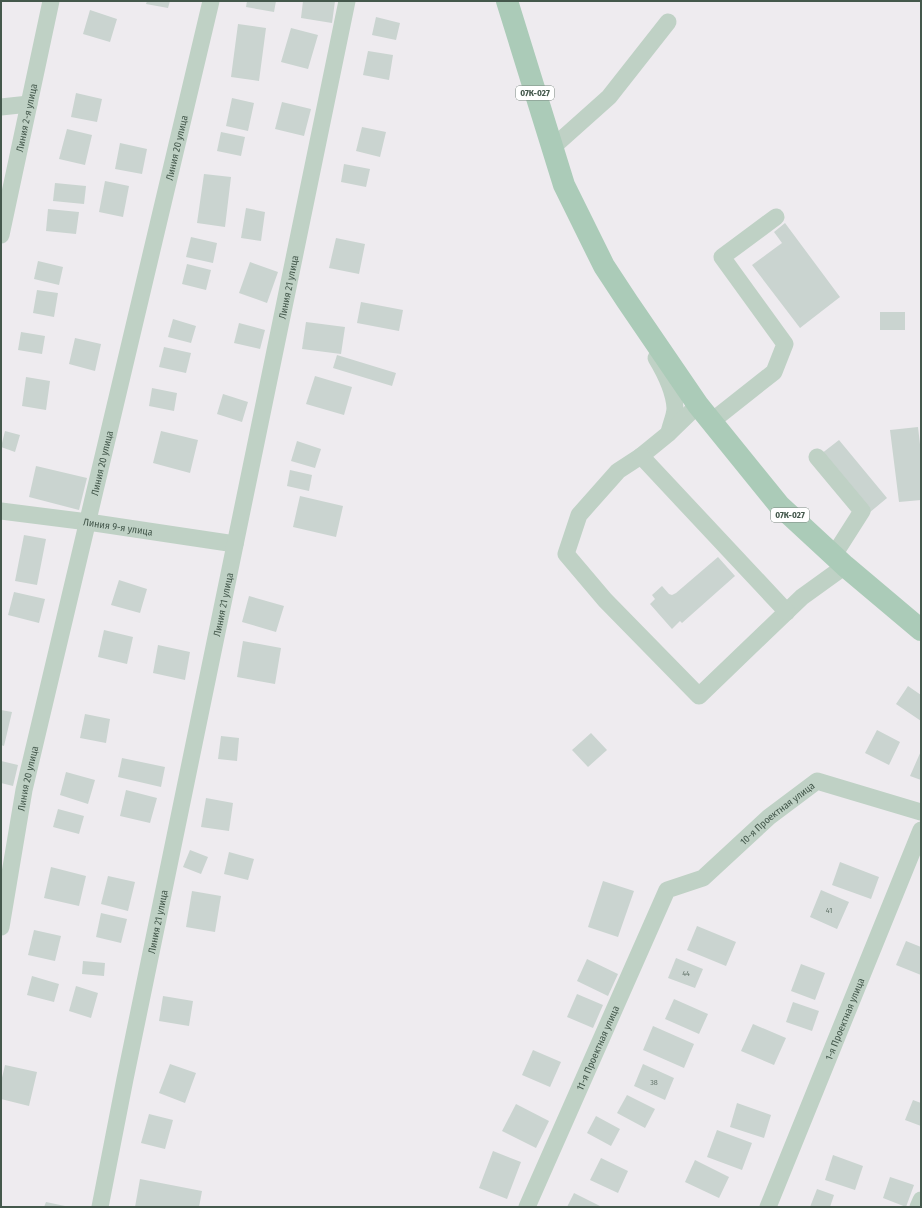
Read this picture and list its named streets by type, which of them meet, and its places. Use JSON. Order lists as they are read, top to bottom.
{
  "streets": {
    "main road": ["07К-027"],
    "street": [
      "Линия 2-я улица",
      "Линия 20 улица",
      "Линия 21 улица",
      "Линия 9-я улица",
      "10-я Проектная улица",
      "1-я Проектная улица",
      "11-я Проектная улица"
    ]
  },
  "crossings": [
    ["Линия 20 улица", "Линия 9-я улица"],
    ["Линия 21 улица", "Линия 9-я улица"],
    ["10-я Проектная улица", "11-я Проектная улица"]
  ],
  "house_numbers": ["41", "44", "38"]
}
